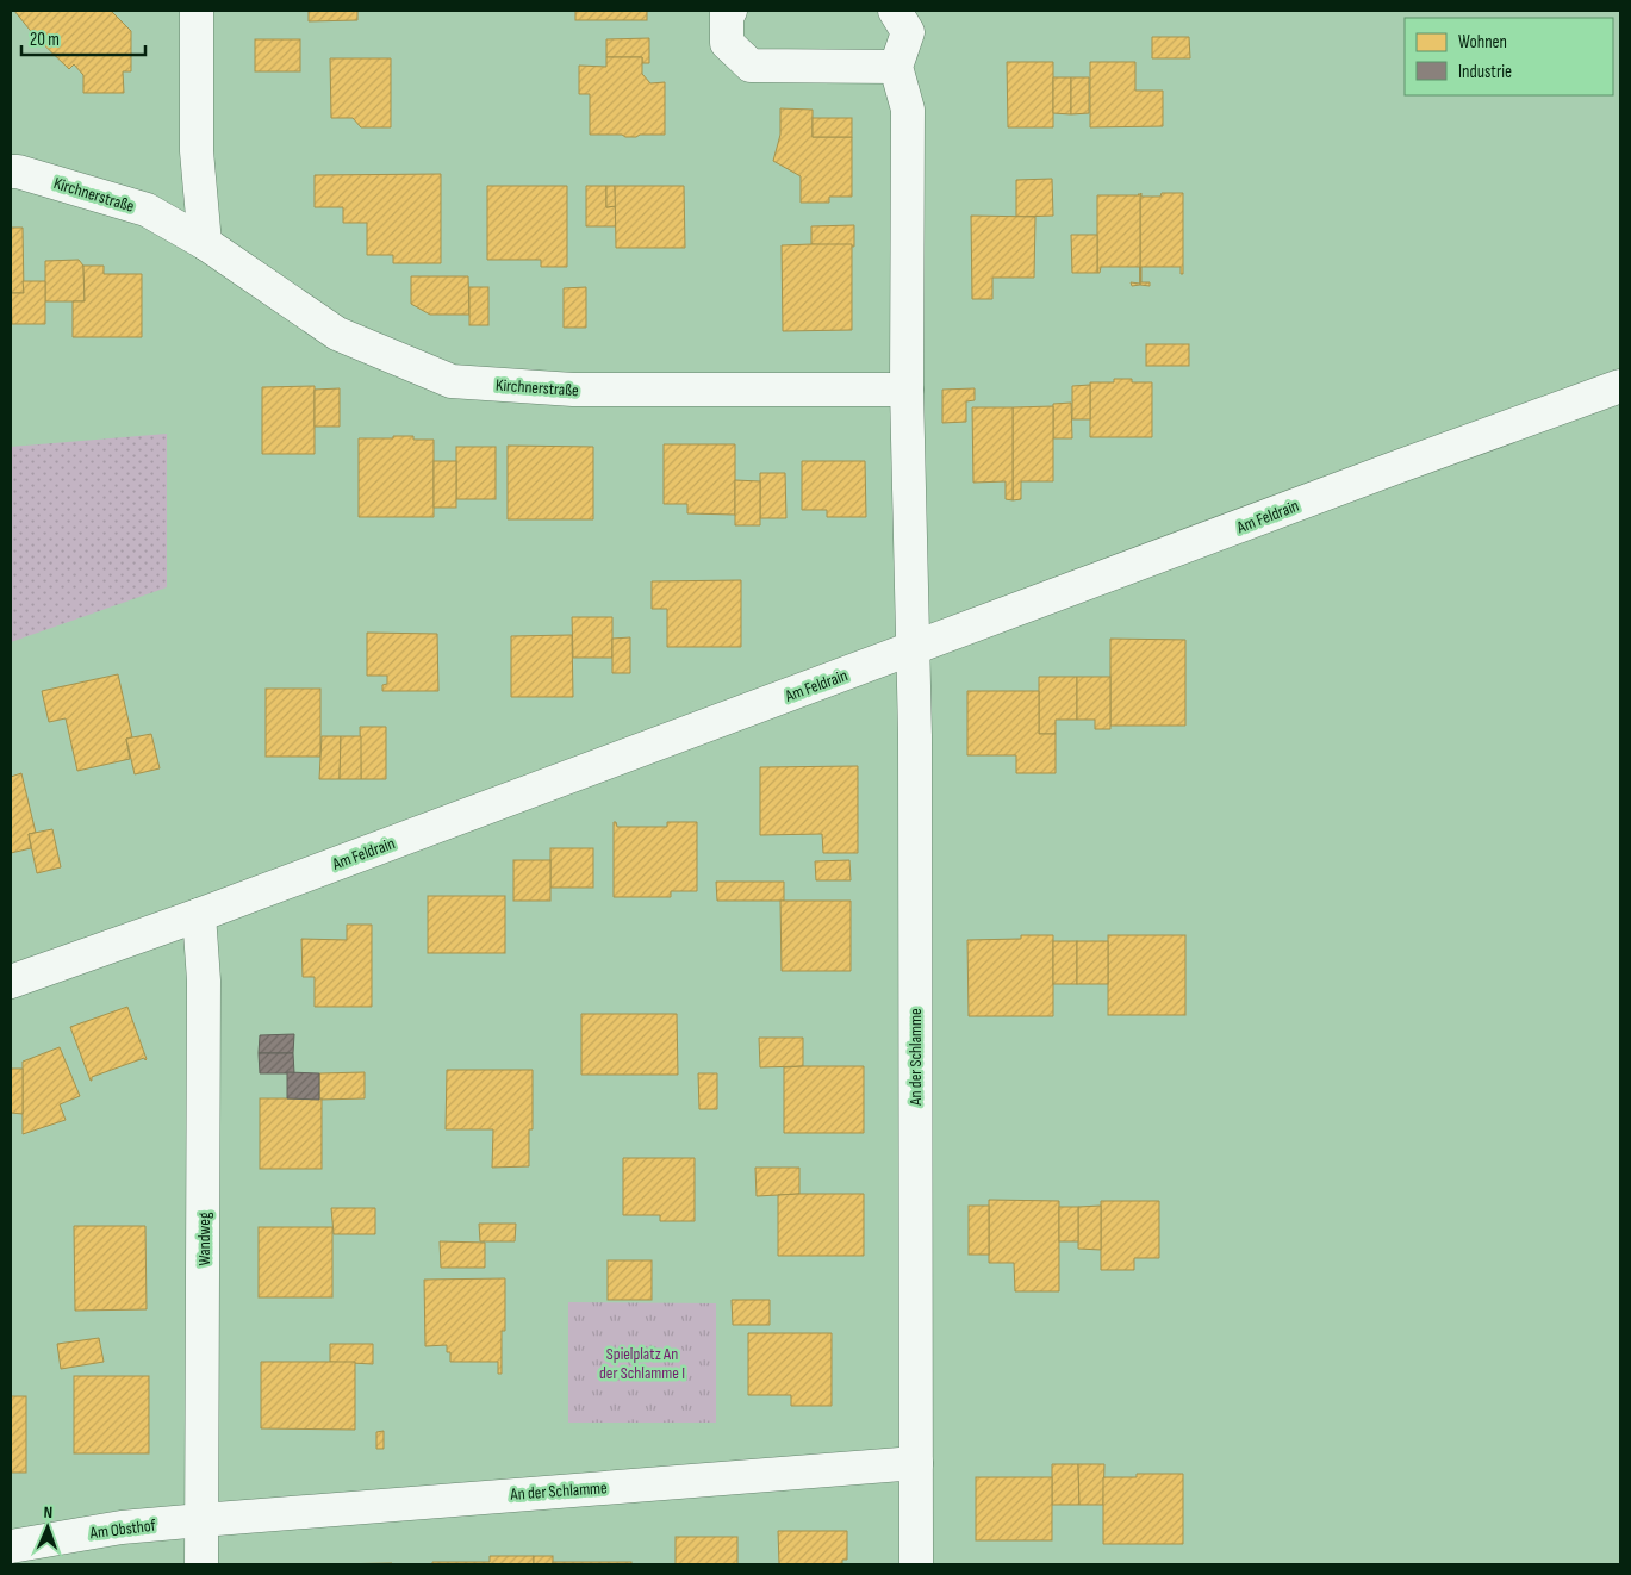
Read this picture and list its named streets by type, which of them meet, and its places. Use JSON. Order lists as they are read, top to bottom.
{
  "streets": {
    "street": [
      "Kirchnerstraße",
      "Am Feldrain",
      "An der Schlamme",
      "Wandweg",
      "Am Obsthof"
    ]
  },
  "crossings": [
    ["Am Feldrain", "An der Schlamme"],
    ["Am Feldrain", "Wandweg"],
    ["An der Schlamme", "Wandweg"],
    ["An der Schlamme", "Am Obsthof"],
    ["Wandweg", "Am Obsthof"]
  ],
  "parks": ["Spielplatz An der Schlamme I"],
  "legend": ["Wohnen", "Industrie"],
  "scale_bar": "20 m",
  "north": "top"
}
